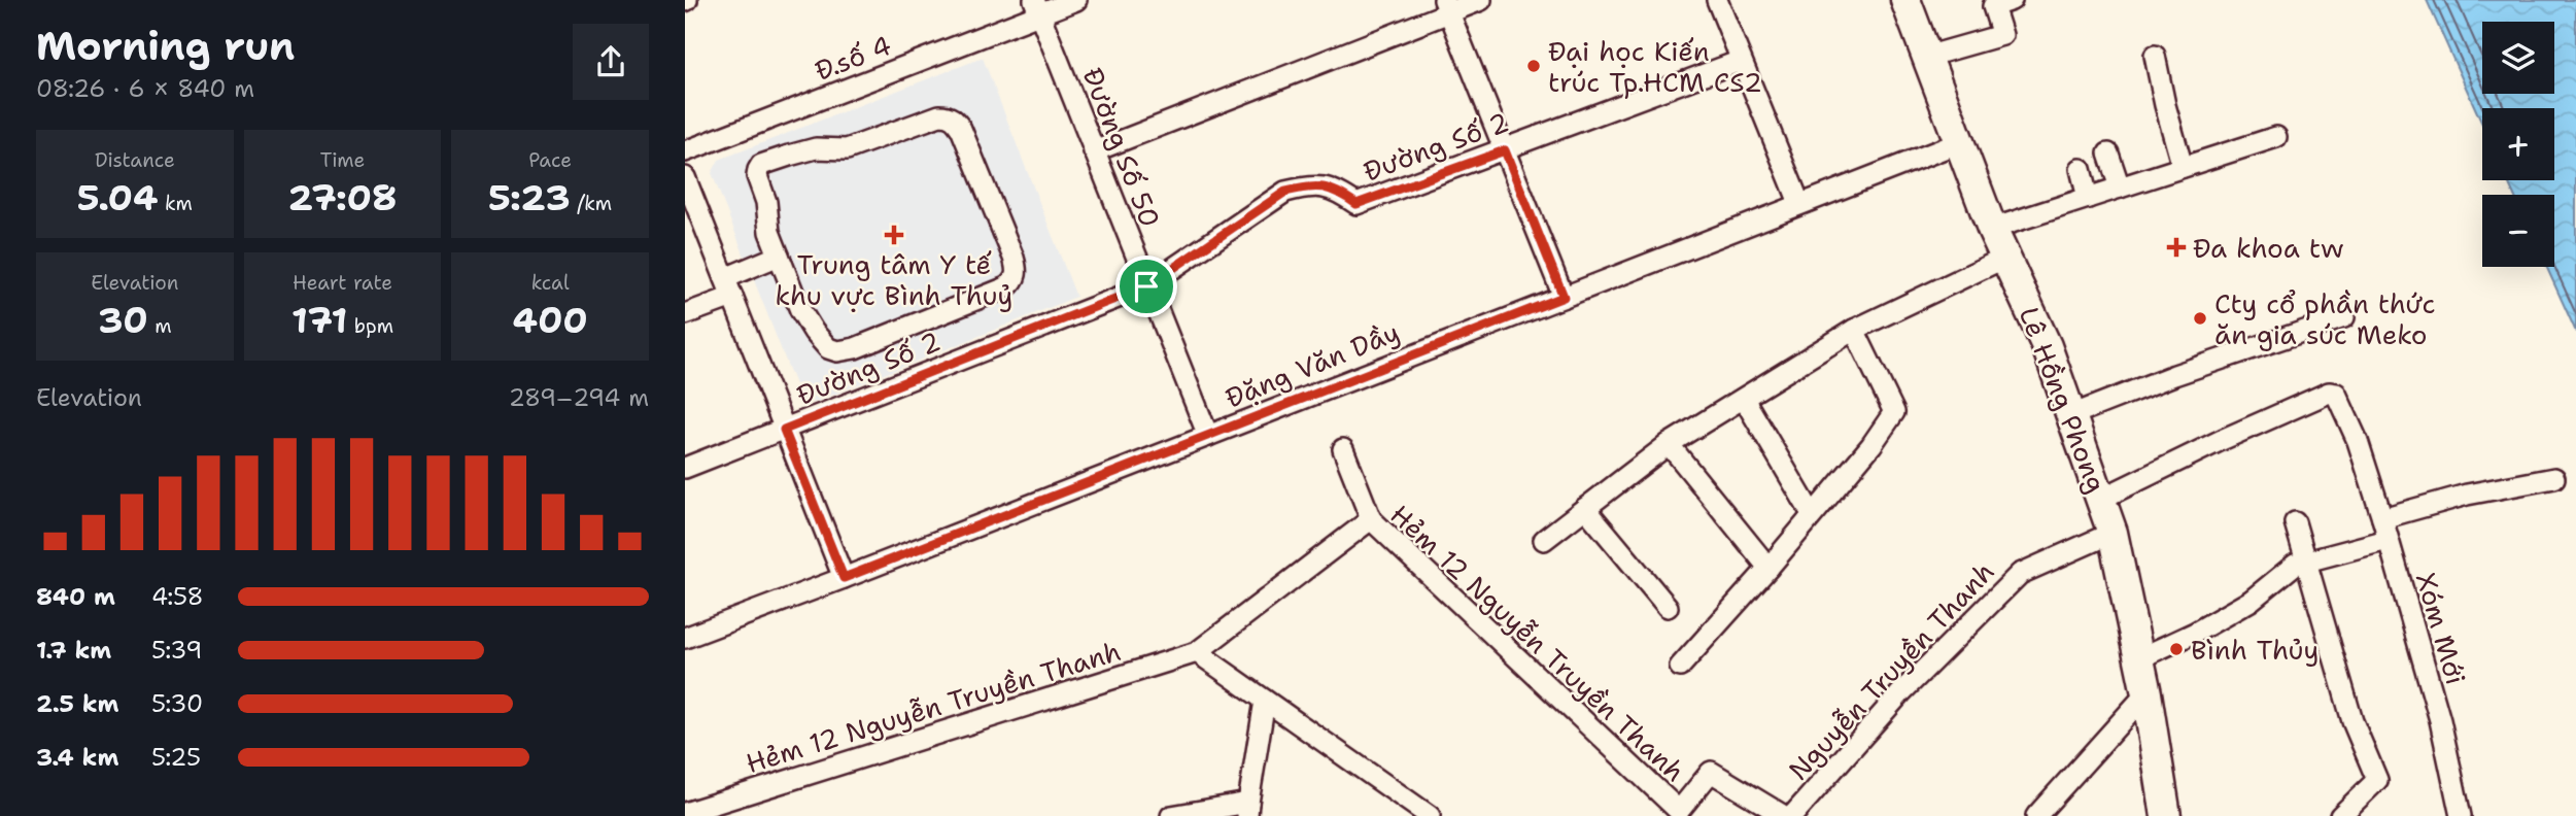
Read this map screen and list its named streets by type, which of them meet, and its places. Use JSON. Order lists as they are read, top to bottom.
{
  "streets": {
    "highway": ["Lê Hồng Phong"],
    "street": [
      "Đ.số 4",
      "Đường Số 2",
      "Đường Số 50",
      "Đặng Văn Dầy",
      "Xóm Mới",
      "Hẻm 12 Nguyễn Truyền Thanh",
      "Nguyễn Truyền Thanh"
    ]
  },
  "crossings": [
    ["Đ.số 4", "Đường Số 50"],
    ["Đường Số 2", "Đường Số 50"],
    ["Đường Số 50", "Đặng Văn Dầy"],
    ["Đặng Văn Dầy", "Lê Hồng Phong"],
    ["Lê Hồng Phong", "Xóm Mới"],
    ["Lê Hồng Phong", "Nguyễn Truyền Thanh"]
  ],
  "places": {
    "other": ["Đại học Kiến trúc Tp.HCM CS2", "Cty cổ phần thức ăn gia súc Meko", "Bình Thủy"],
    "health": ["Trung tâm Y tế khu vực Bình Thuỷ", "Đa khoa tw"]
  },
  "page": {
    "heading": ["Morning run", "08:26 · 6 × 840 m"],
    "map_buttons": ["+", "−"],
    "stats": [
      ["Distance", "5.04 km"],
      ["Time", "27:08"],
      ["Pace", "5:23 /km"],
      ["Elevation", "30 m"],
      ["Heart rate", "171 bpm"],
      ["kcal", "400"]
    ],
    "chart": ["Elevation", "289–294 m"],
    "list": [
      {
        "name": "840 m",
        "note": "4:58"
      },
      {
        "name": "1.7 km",
        "note": "5:39"
      },
      {
        "name": "2.5 km",
        "note": "5:30"
      },
      {
        "name": "3.4 km",
        "note": "5:25"
      }
    ]
  }
}
